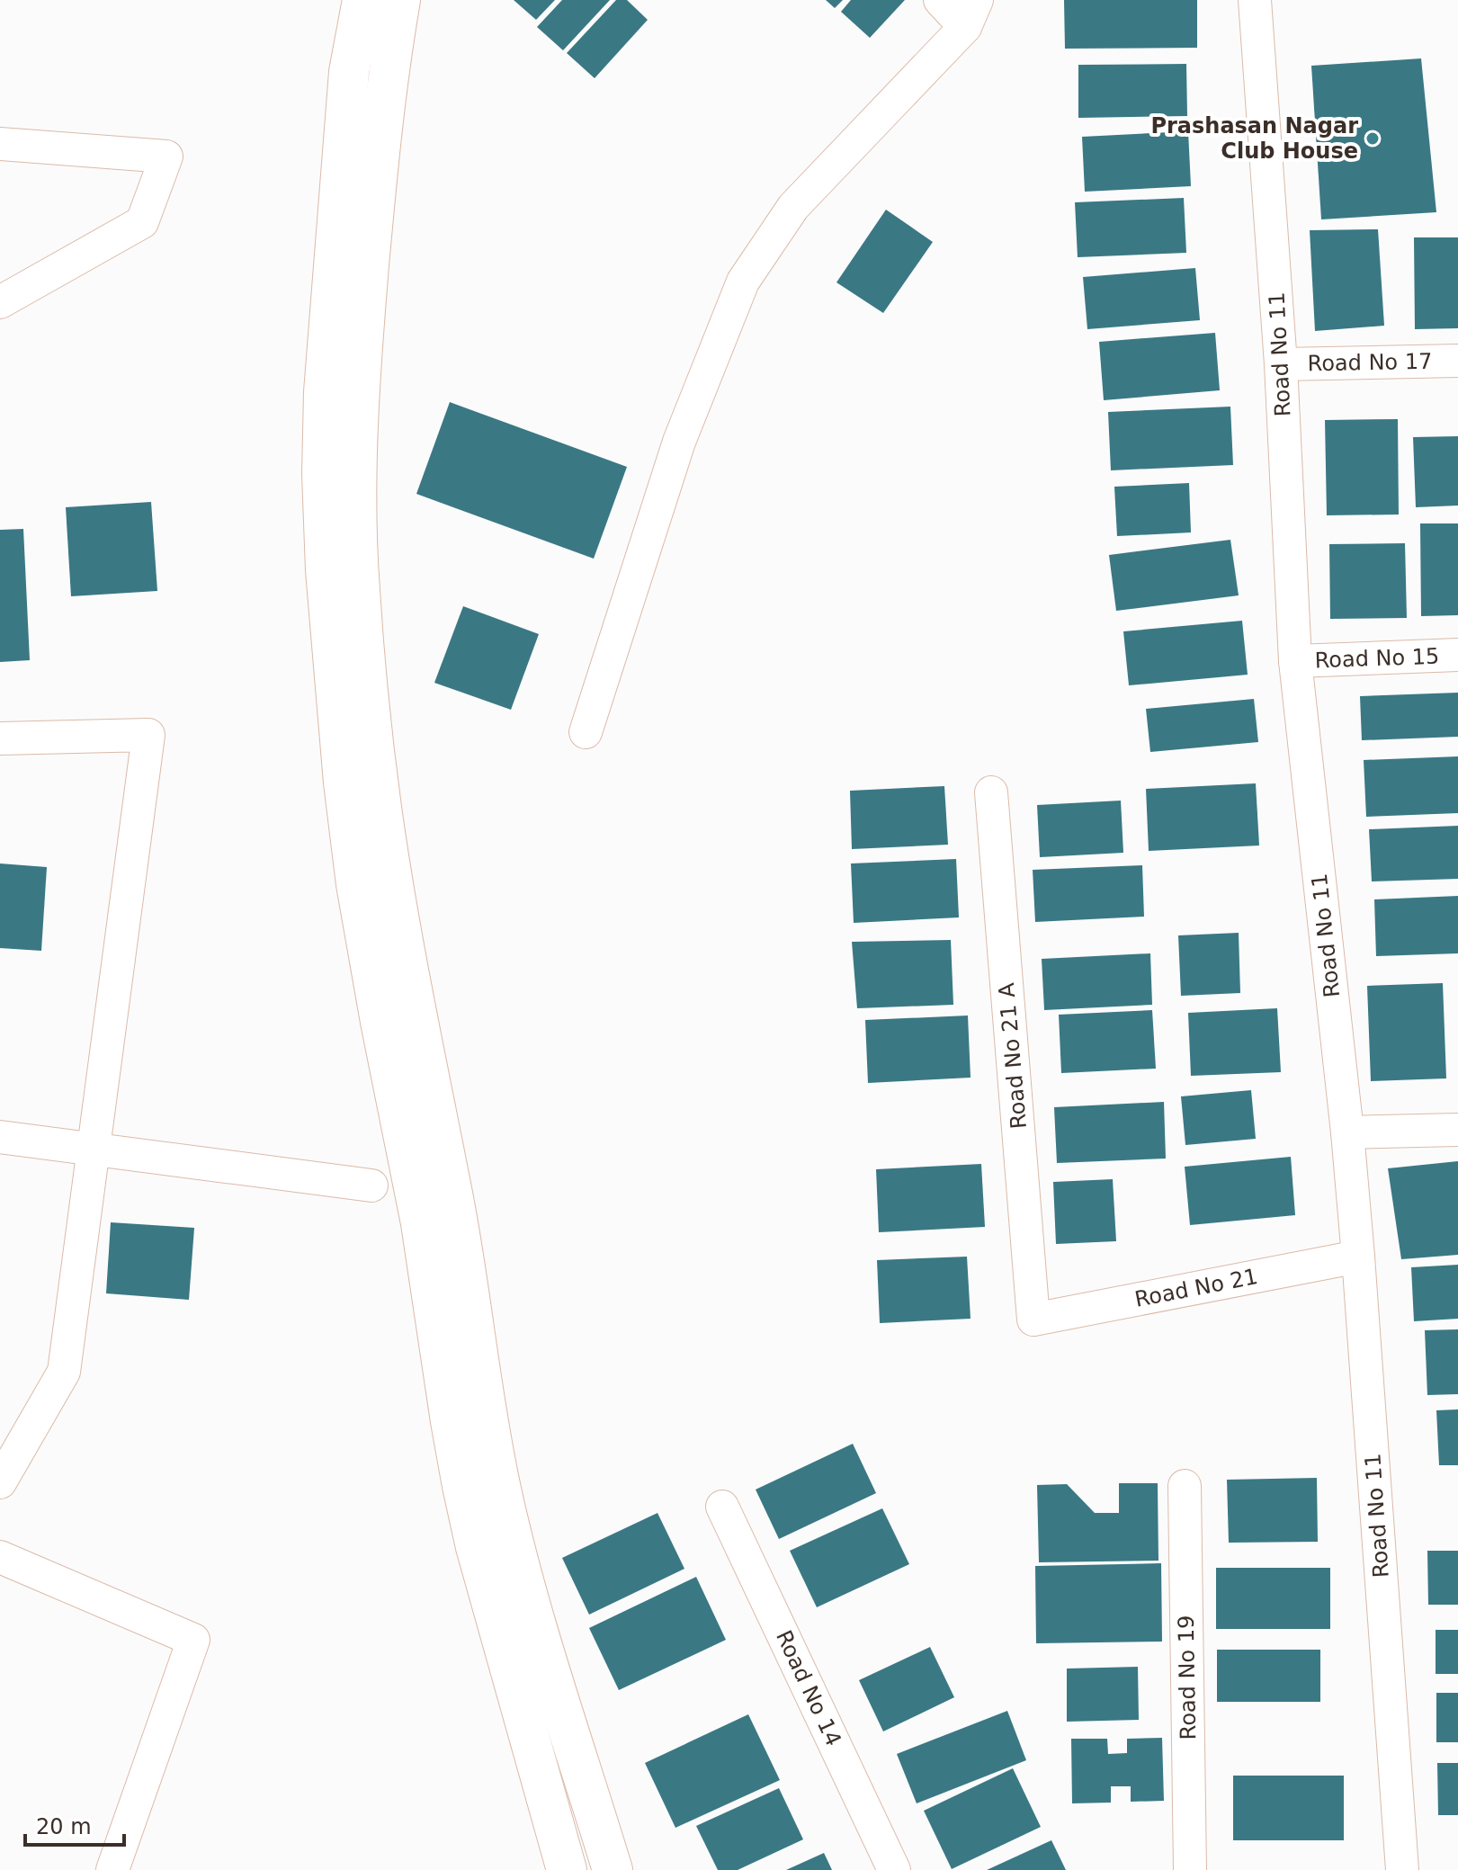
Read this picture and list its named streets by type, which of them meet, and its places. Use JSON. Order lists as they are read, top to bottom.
{
  "streets": {
    "street": [
      "Road No 11",
      "Road No 17",
      "Road No 15",
      "Road No 21 A",
      "Road No 21",
      "Road No 19",
      "Road No 14"
    ]
  },
  "crossings": [
    ["Road No 11", "Road No 17"],
    ["Road No 11", "Road No 15"],
    ["Road No 11", "Road No 21"],
    ["Road No 21 A", "Road No 21"]
  ],
  "places": ["Prashasan Nagar Club House"],
  "scale_bar": "20 m"
}
